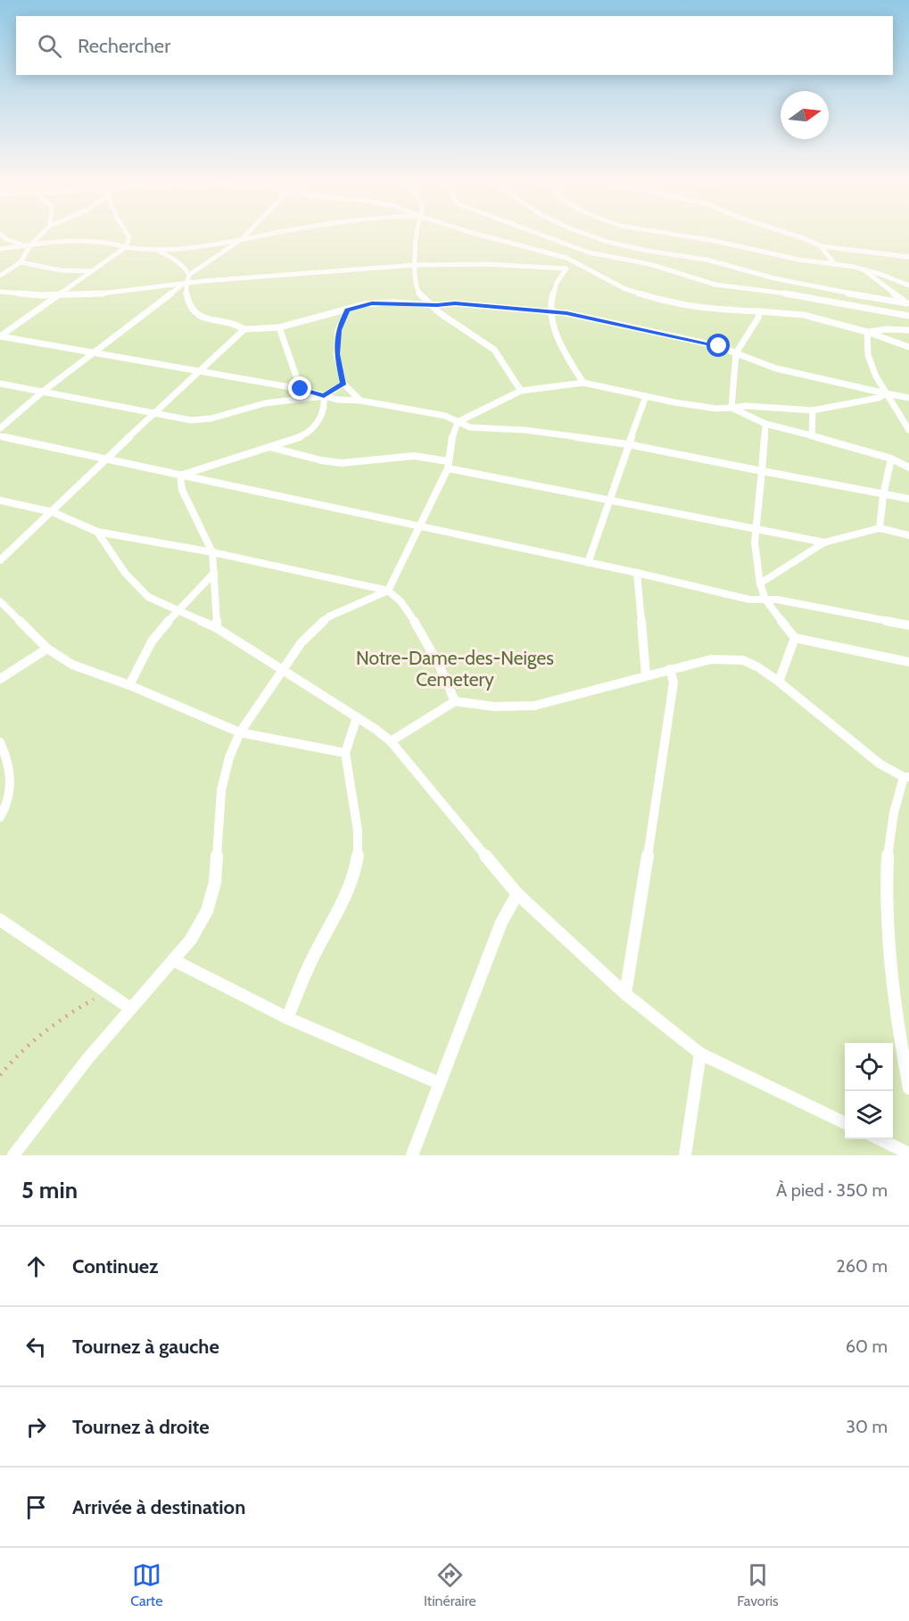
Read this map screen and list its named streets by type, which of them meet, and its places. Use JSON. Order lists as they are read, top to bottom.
{
  "parks": ["Notre-Dame-des-Neiges Cemetery"],
  "north": "right",
  "page": {
    "search": "Rechercher",
    "heading": ["5 min", "À pied · 350 m"],
    "list": [
      ["Continuez", "260 m"],
      ["Tournez à gauche", "60 m"],
      ["Tournez à droite", "30 m"],
      "Arrivée à destination"
    ],
    "nav": ["Carte", "Itinéraire", "Favoris"]
  }
}
